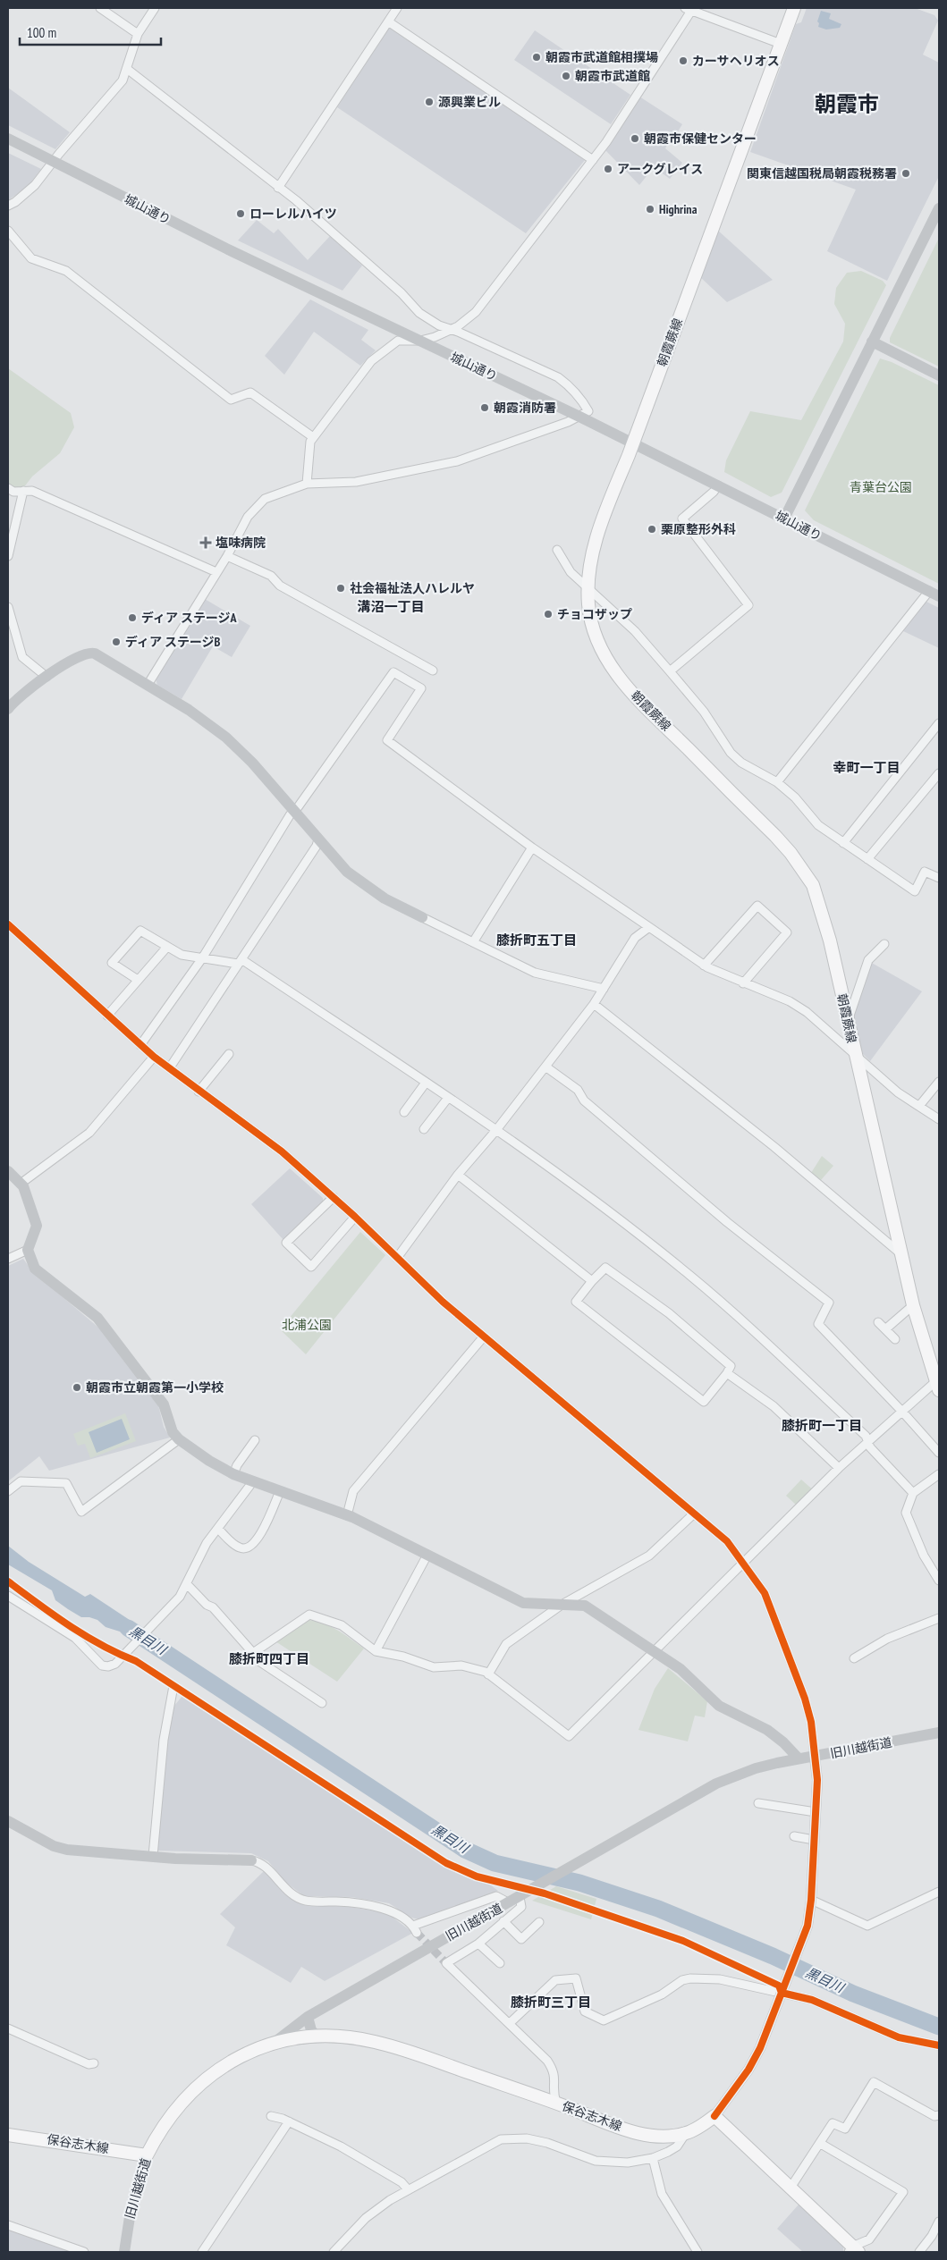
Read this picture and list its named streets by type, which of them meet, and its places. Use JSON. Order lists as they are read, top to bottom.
{
  "streets": {
    "main road": ["朝霞蕨線", "旧川越街道", "保谷志木線"],
    "street": ["城山通り"]
  },
  "crossings": [
    ["城山通り", "朝霞蕨線"],
    ["旧川越街道", "保谷志木線"]
  ],
  "districts": [
    "朝霞市",
    "溝沼一丁目",
    "幸町一丁目",
    "膝折町五丁目",
    "膝折町一丁目",
    "膝折町四丁目",
    "膝折町三丁目"
  ],
  "water": ["黒目川"],
  "parks": ["青葉台公園", "北浦公園"],
  "places": {
    "other": [
      "朝霞市武道館相撲場",
      "カーサヘリオス",
      "朝霞市武道館",
      "源興業ビル",
      "朝霞市保健センター",
      "アークグレイス",
      "関東信越国税局朝霞税務署",
      "Highrina",
      "ローレルハイツ",
      "朝霞消防署",
      "栗原整形外科",
      "社会福祉法人ハレルヤ",
      "チョコザップ",
      "ディア ステージA",
      "ディア ステージB",
      "朝霞市立朝霞第一小学校"
    ],
    "health": ["塩味病院"]
  },
  "scale_bar": "100 m"
}
